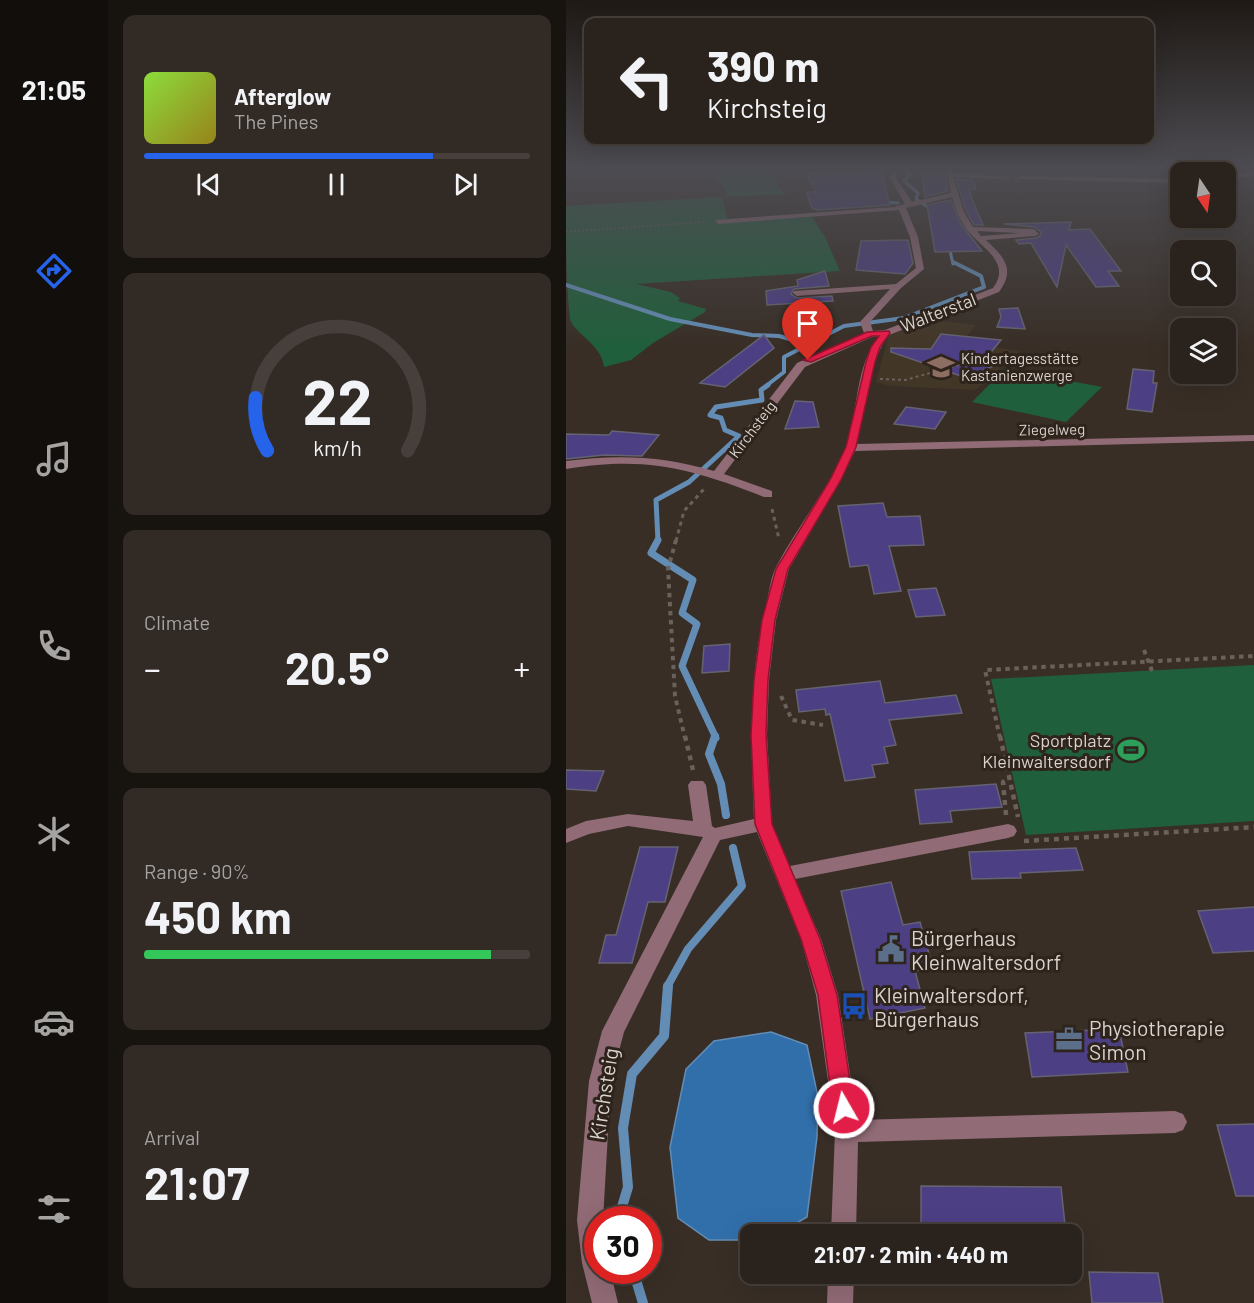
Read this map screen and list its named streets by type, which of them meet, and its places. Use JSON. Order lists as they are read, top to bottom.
{
  "streets": {
    "street": ["Walterstal", "Kirchsteig", "Ziegelweg"]
  },
  "crossings": [
    ["Walterstal", "Kirchsteig"],
    ["Walterstal", "Ziegelweg"]
  ],
  "places": {
    "school or university": ["Kindertagesstätte Kastanienzwerge"],
    "sports": ["Sportplatz Kleinwaltersdorf"],
    "public building": ["Bürgerhaus Kleinwaltersdorf"],
    "bus stop": ["Kleinwaltersdorf, Bürgerhaus"],
    "office": ["Physiotherapie Simon"]
  },
  "north": "bottom",
  "page": {
    "tabs": "21:05",
    "turn": ["390 m", "Kirchsteig"],
    "song": ["Afterglow", "The Pines"],
    "tile": [
      "Climate",
      ["Range · 90%", "450 km"],
      ["Arrival", "21:07"]
    ],
    "heat": ["−", "20.5°", "+"],
    "limit": "30",
    "trip": "21:07 · 2 min · 440 m",
    "gauge": ["22", "km/h"]
  }
}
